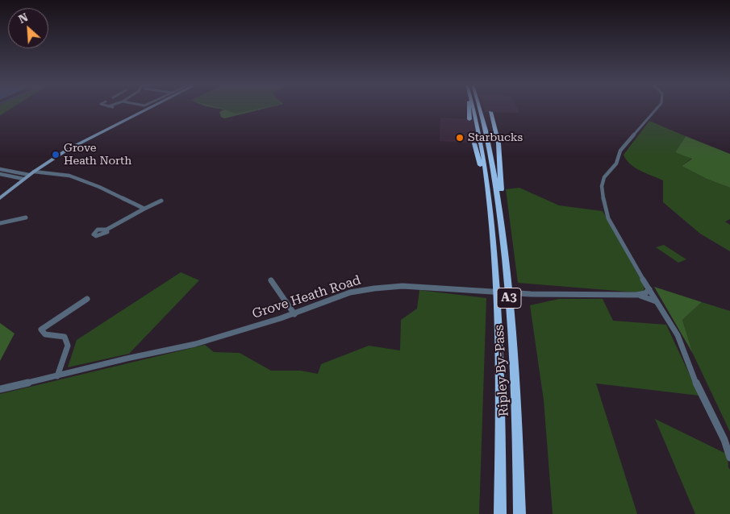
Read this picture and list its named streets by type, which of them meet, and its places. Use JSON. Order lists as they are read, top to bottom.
{
  "streets": {
    "highway": ["A3", "Ripley By-Pass"],
    "street": ["Grove Heath Road"]
  },
  "places": ["Starbucks", "Grove Heath North"],
  "north": "top left"
}
